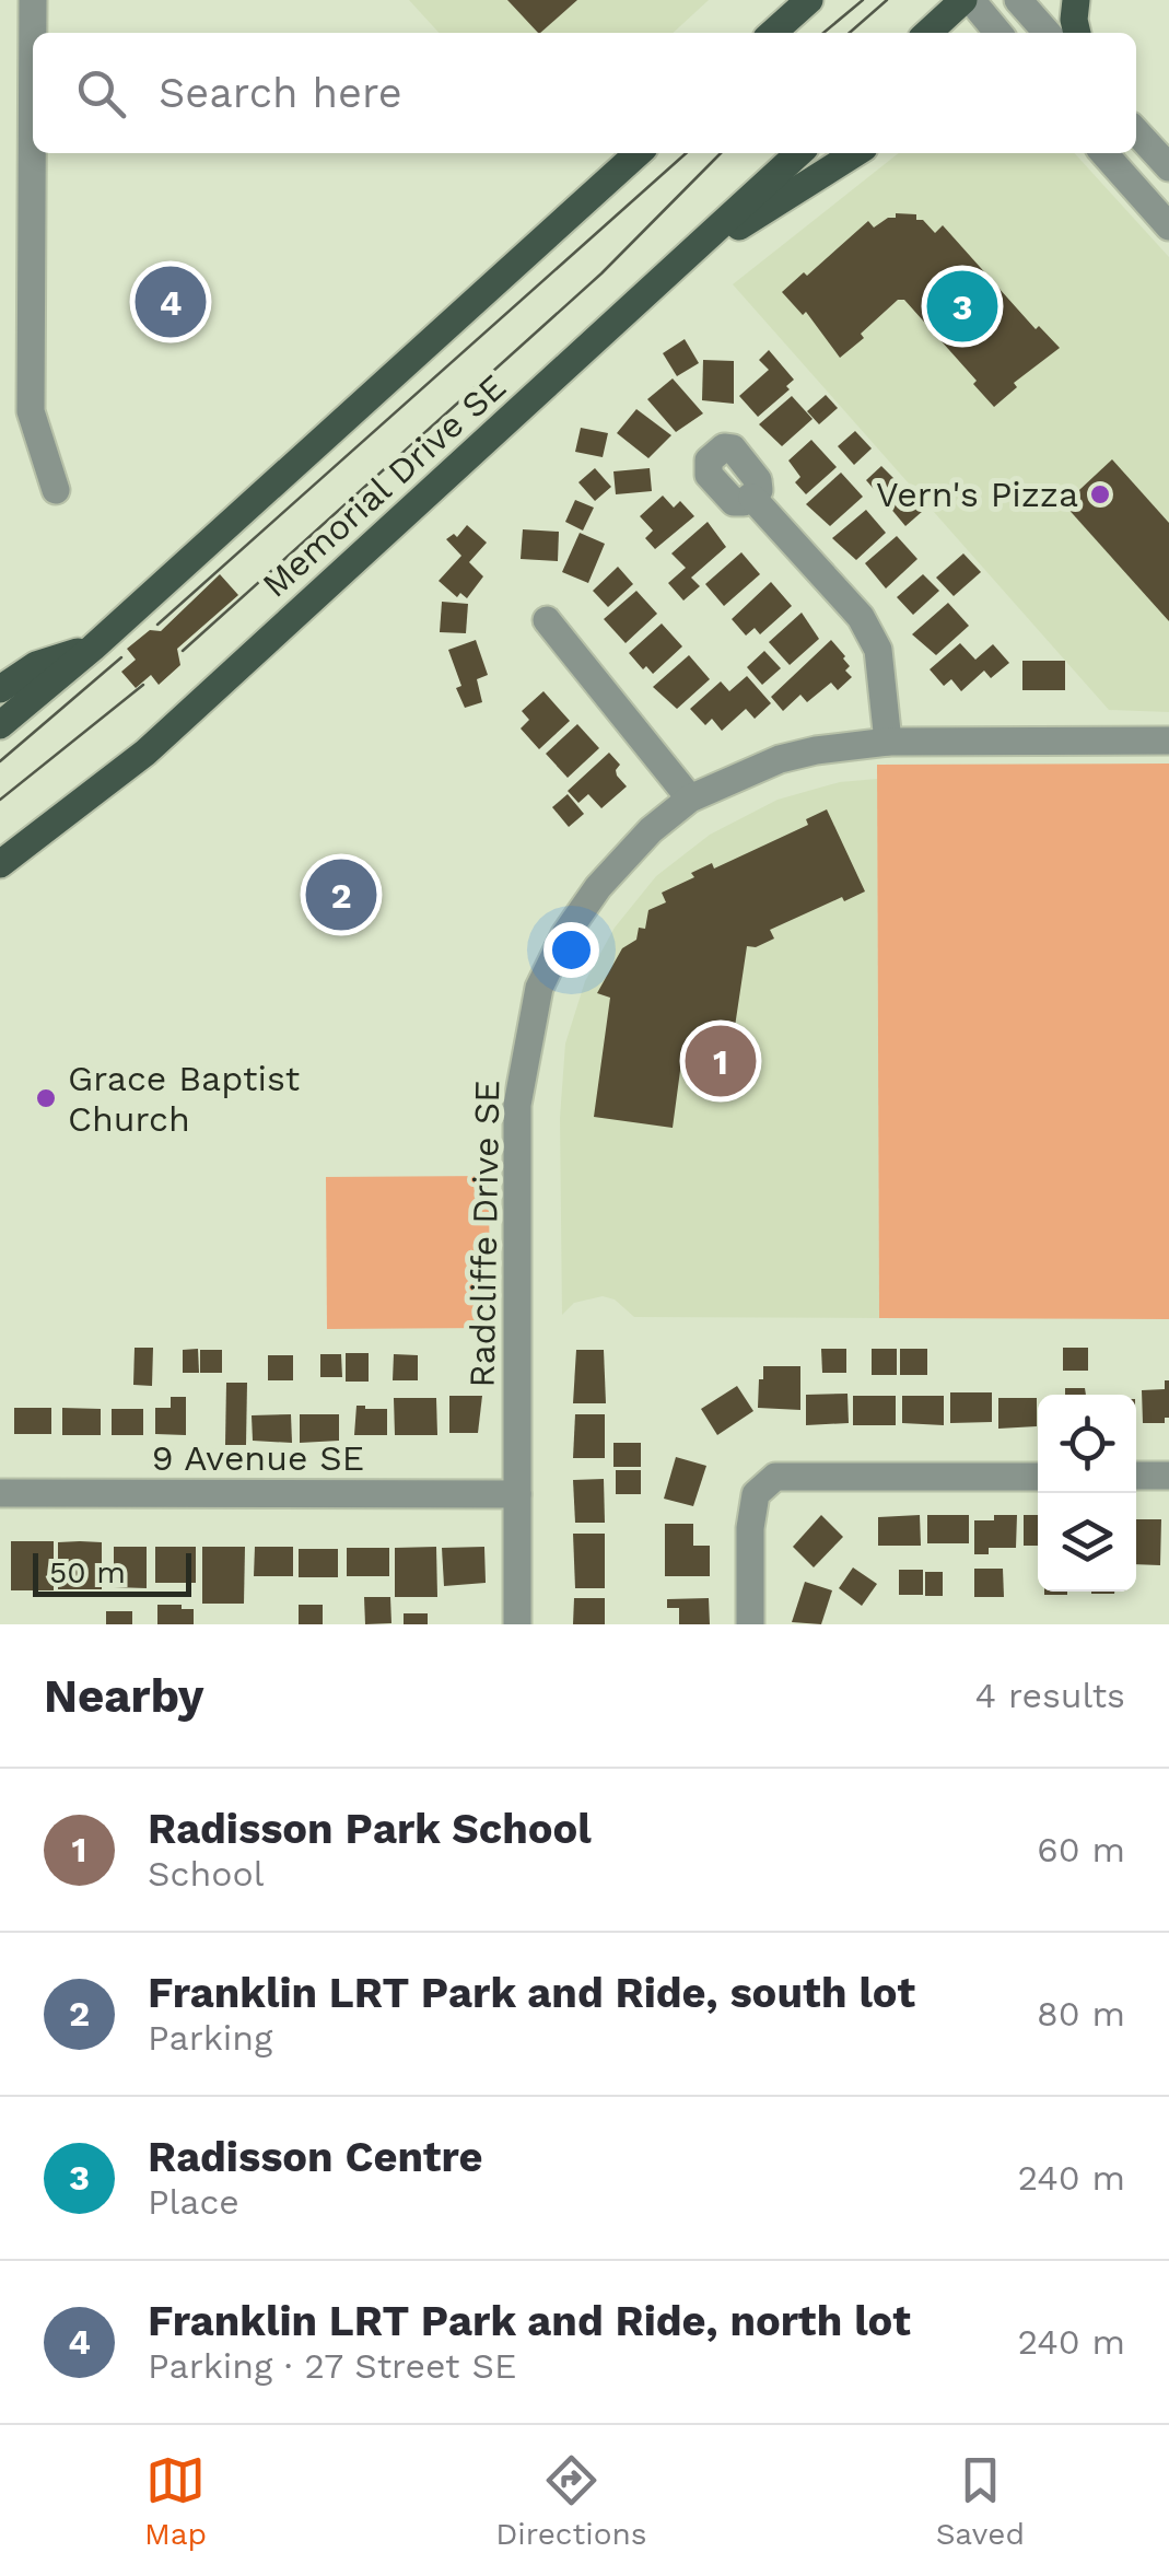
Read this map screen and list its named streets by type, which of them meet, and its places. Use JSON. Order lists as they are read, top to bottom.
{
  "streets": {
    "main road": ["Memorial Drive SE"],
    "street": ["Radcliffe Drive SE", "9 Avenue SE"]
  },
  "crossings": [
    ["Radcliffe Drive SE", "9 Avenue SE"]
  ],
  "places": ["Vern's Pizza", "Grace Baptist Church"],
  "scale_bar": "50 m",
  "page": {
    "search": "Search here",
    "pins": [
      "4",
      "3",
      "2",
      "1"
    ],
    "scale": "50 m",
    "heading": ["Nearby", "4 results"],
    "list": [
      {
        "mark": "1",
        "name": "Radisson Park School",
        "note": "School",
        "value": "60 m"
      },
      {
        "mark": "2",
        "name": "Franklin LRT Park and Ride, south lot",
        "note": "Parking",
        "value": "80 m"
      },
      {
        "mark": "3",
        "name": "Radisson Centre",
        "note": "Place",
        "value": "240 m"
      },
      {
        "mark": "4",
        "name": "Franklin LRT Park and Ride, north lot",
        "note": "Parking · 27 Street SE",
        "value": "240 m"
      }
    ],
    "nav": ["Map", "Directions", "Saved"]
  }
}
